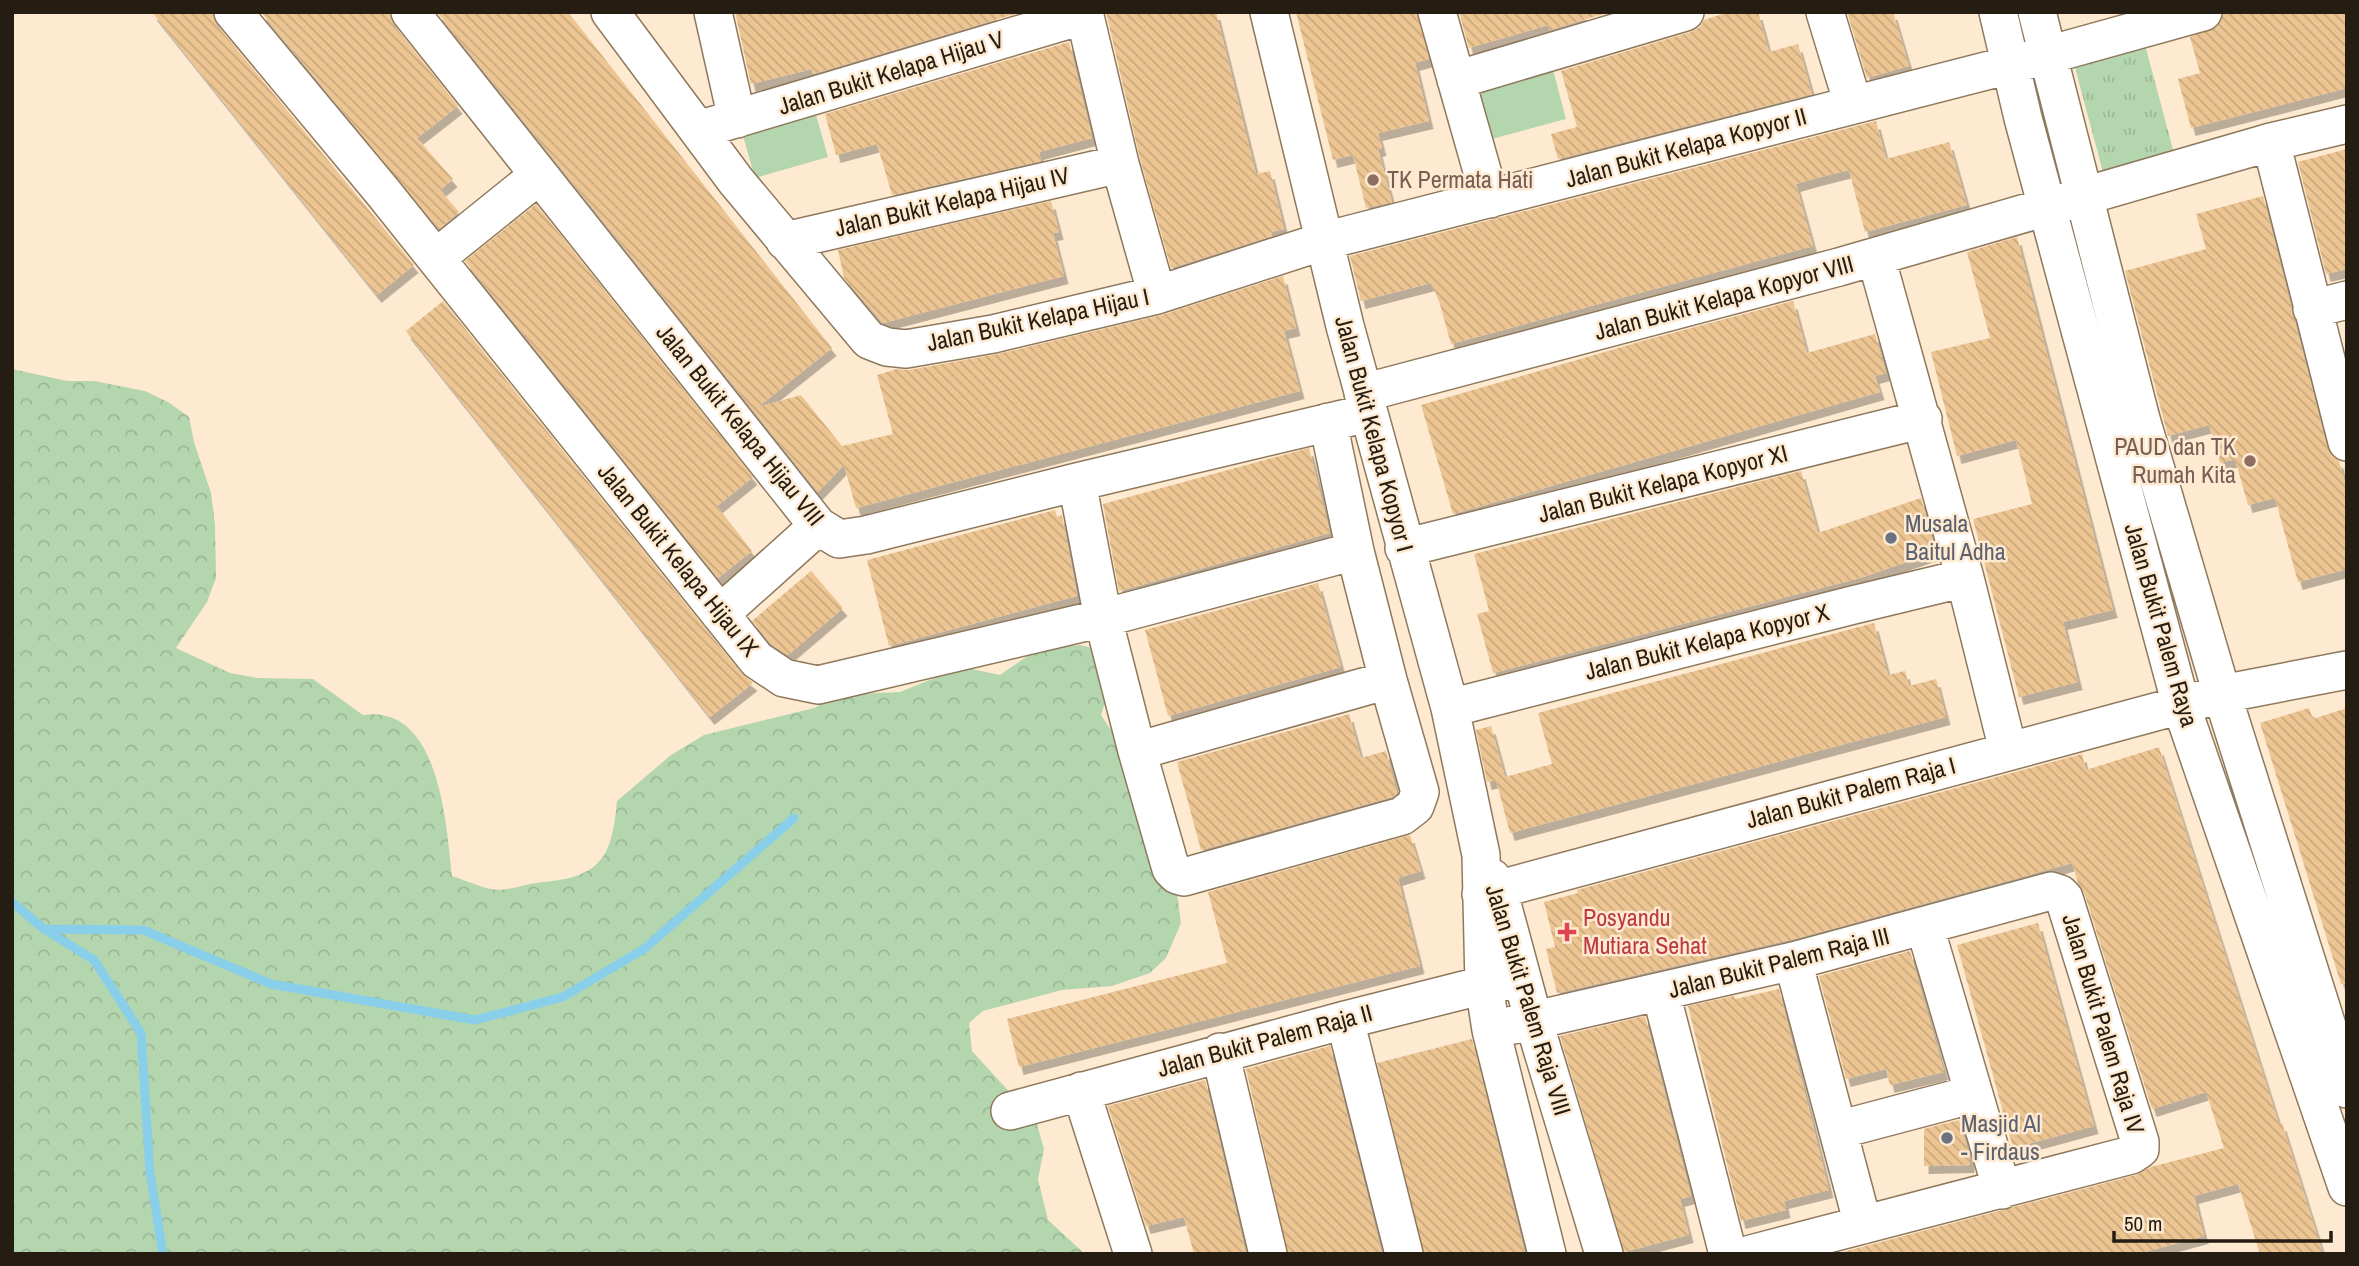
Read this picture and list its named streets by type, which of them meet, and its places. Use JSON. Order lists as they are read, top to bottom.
{
  "streets": {
    "street": [
      "Jalan Bukit Kelapa Hijau V",
      "Jalan Bukit Kelapa Kopyor II",
      "Jalan Bukit Kelapa Hijau IV",
      "Jalan Bukit Kelapa Kopyor VIII",
      "Jalan Bukit Kelapa Hijau I",
      "Jalan Bukit Kelapa Hijau VIII",
      "Jalan Bukit Kelapa Kopyor I",
      "Jalan Bukit Kelapa Kopyor XI",
      "Jalan Bukit Kelapa Hijau IX",
      "Jalan Bukit Palem Raya",
      "Jalan Bukit Kelapa Kopyor X",
      "Jalan Bukit Palem Raja I",
      "Jalan Bukit Palem Raja III",
      "Jalan Bukit Palem Raja VIII",
      "Jalan Bukit Palem Raja IV",
      "Jalan Bukit Palem Raja II"
    ]
  },
  "crossings": [
    ["Jalan Bukit Kelapa Hijau V", "Jalan Bukit Kelapa Hijau I"],
    ["Jalan Bukit Kelapa Kopyor II", "Jalan Bukit Kelapa Hijau I"],
    ["Jalan Bukit Kelapa Kopyor II", "Jalan Bukit Kelapa Kopyor I"],
    ["Jalan Bukit Kelapa Kopyor II", "Jalan Bukit Palem Raya"],
    ["Jalan Bukit Kelapa Hijau IV", "Jalan Bukit Kelapa Hijau I"],
    ["Jalan Bukit Kelapa Kopyor VIII", "Jalan Bukit Kelapa Hijau VIII"],
    ["Jalan Bukit Kelapa Kopyor VIII", "Jalan Bukit Kelapa Kopyor I"],
    ["Jalan Bukit Kelapa Kopyor VIII", "Jalan Bukit Palem Raya"],
    ["Jalan Bukit Kelapa Hijau I", "Jalan Bukit Kelapa Kopyor I"],
    ["Jalan Bukit Kelapa Hijau VIII", "Jalan Bukit Kelapa Kopyor I"],
    ["Jalan Bukit Kelapa Kopyor I", "Jalan Bukit Kelapa Kopyor XI"],
    ["Jalan Bukit Kelapa Kopyor I", "Jalan Bukit Kelapa Kopyor X"],
    ["Jalan Bukit Kelapa Kopyor I", "Jalan Bukit Palem Raja VIII"],
    ["Jalan Bukit Palem Raya", "Jalan Bukit Palem Raja I"],
    ["Jalan Bukit Palem Raja I", "Jalan Bukit Palem Raja VIII"],
    ["Jalan Bukit Palem Raja III", "Jalan Bukit Palem Raja VIII"],
    ["Jalan Bukit Palem Raja III", "Jalan Bukit Palem Raja IV"],
    ["Jalan Bukit Palem Raja VIII", "Jalan Bukit Palem Raja II"]
  ],
  "places": {
    "other": [
      "TK Permata Hati",
      "PAUD dan TK Rumah Kita",
      "Musala Baitul Adha",
      "Masjid Al - Firdaus"
    ],
    "health": ["Posyandu Mutiara Sehat"]
  },
  "scale_bar": "50 m"
}
